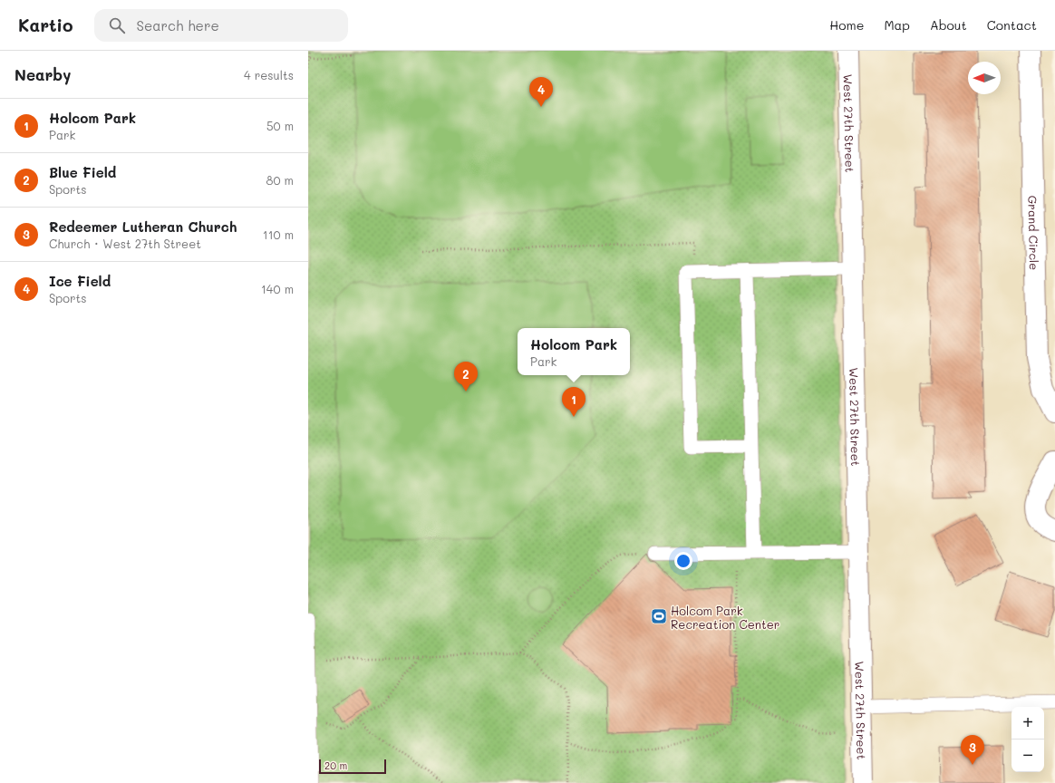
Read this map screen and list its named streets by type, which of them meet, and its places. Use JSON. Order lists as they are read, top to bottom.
{
  "streets": {
    "street": ["West 27th Street", "Grand Circle"]
  },
  "places": {
    "sports": ["Holcom Park Recreation Center"]
  },
  "scale_bar": "20 m",
  "north": "left",
  "page": {
    "header": "Kartio",
    "search": "Search here",
    "nav": [
      "Home",
      "Map",
      "About",
      "Contact"
    ],
    "heading": ["Nearby", "4 results"],
    "pins": [
      "4",
      "2",
      "1",
      "3"
    ],
    "list": [
      {
        "mark": "1",
        "name": "Holcom Park",
        "note": "Park",
        "value": "50 m"
      },
      {
        "mark": "2",
        "name": "Blue Field",
        "note": "Sports",
        "value": "80 m"
      },
      {
        "mark": "3",
        "name": "Redeemer Lutheran Church",
        "note": "Church · West 27th Street",
        "value": "110 m"
      },
      {
        "mark": "4",
        "name": "Ice Field",
        "note": "Sports",
        "value": "140 m"
      }
    ],
    "popup": ["Holcom Park", "Park"],
    "map_buttons": ["+", "−"],
    "scale": "20 m"
  }
}
